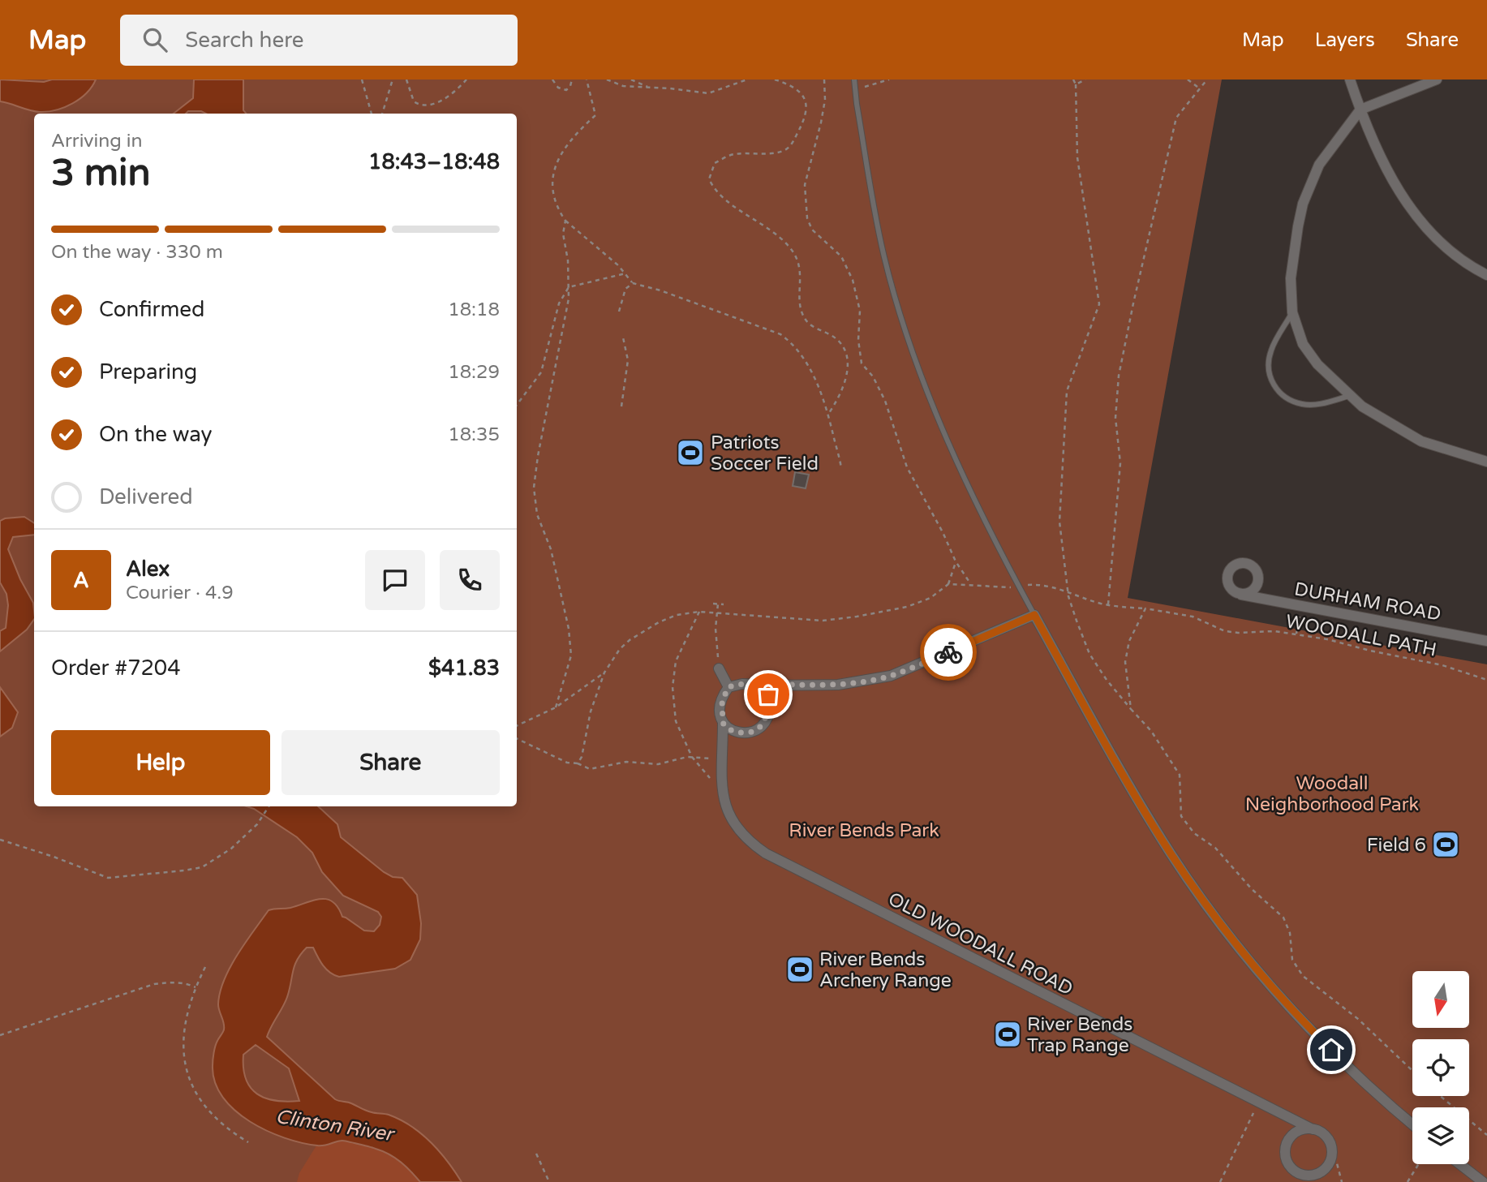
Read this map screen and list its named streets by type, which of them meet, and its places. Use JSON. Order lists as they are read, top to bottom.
{
  "streets": {
    "street": ["DURHAM ROAD", "OLD WOODALL ROAD"],
    "path": ["WOODALL PATH"]
  },
  "water": ["Clinton River"],
  "parks": ["Woodall Neighborhood Park", "River Bends Park"],
  "places": {
    "sports": [
      "Patriots Soccer Field",
      "Field 6",
      "River Bends Archery Range",
      "River Bends Trap Range"
    ]
  },
  "north": "bottom",
  "page": {
    "header": "Map",
    "search": "Search here",
    "nav": ["Map", "Layers", "Share"],
    "heading": ["3 min", "Arriving in", "18:43–18:48"],
    "panel": [
      "Alex",
      "Courier · 4.9",
      "Order #7204",
      "$41.83"
    ],
    "bar": "On the way · 330 m",
    "list": [
      ["Confirmed", "18:18"],
      ["Preparing", "18:29"],
      ["On the way", "18:35"],
      "Delivered"
    ],
    "round": "A",
    "buttons": ["Help", "Share"]
  }
}
